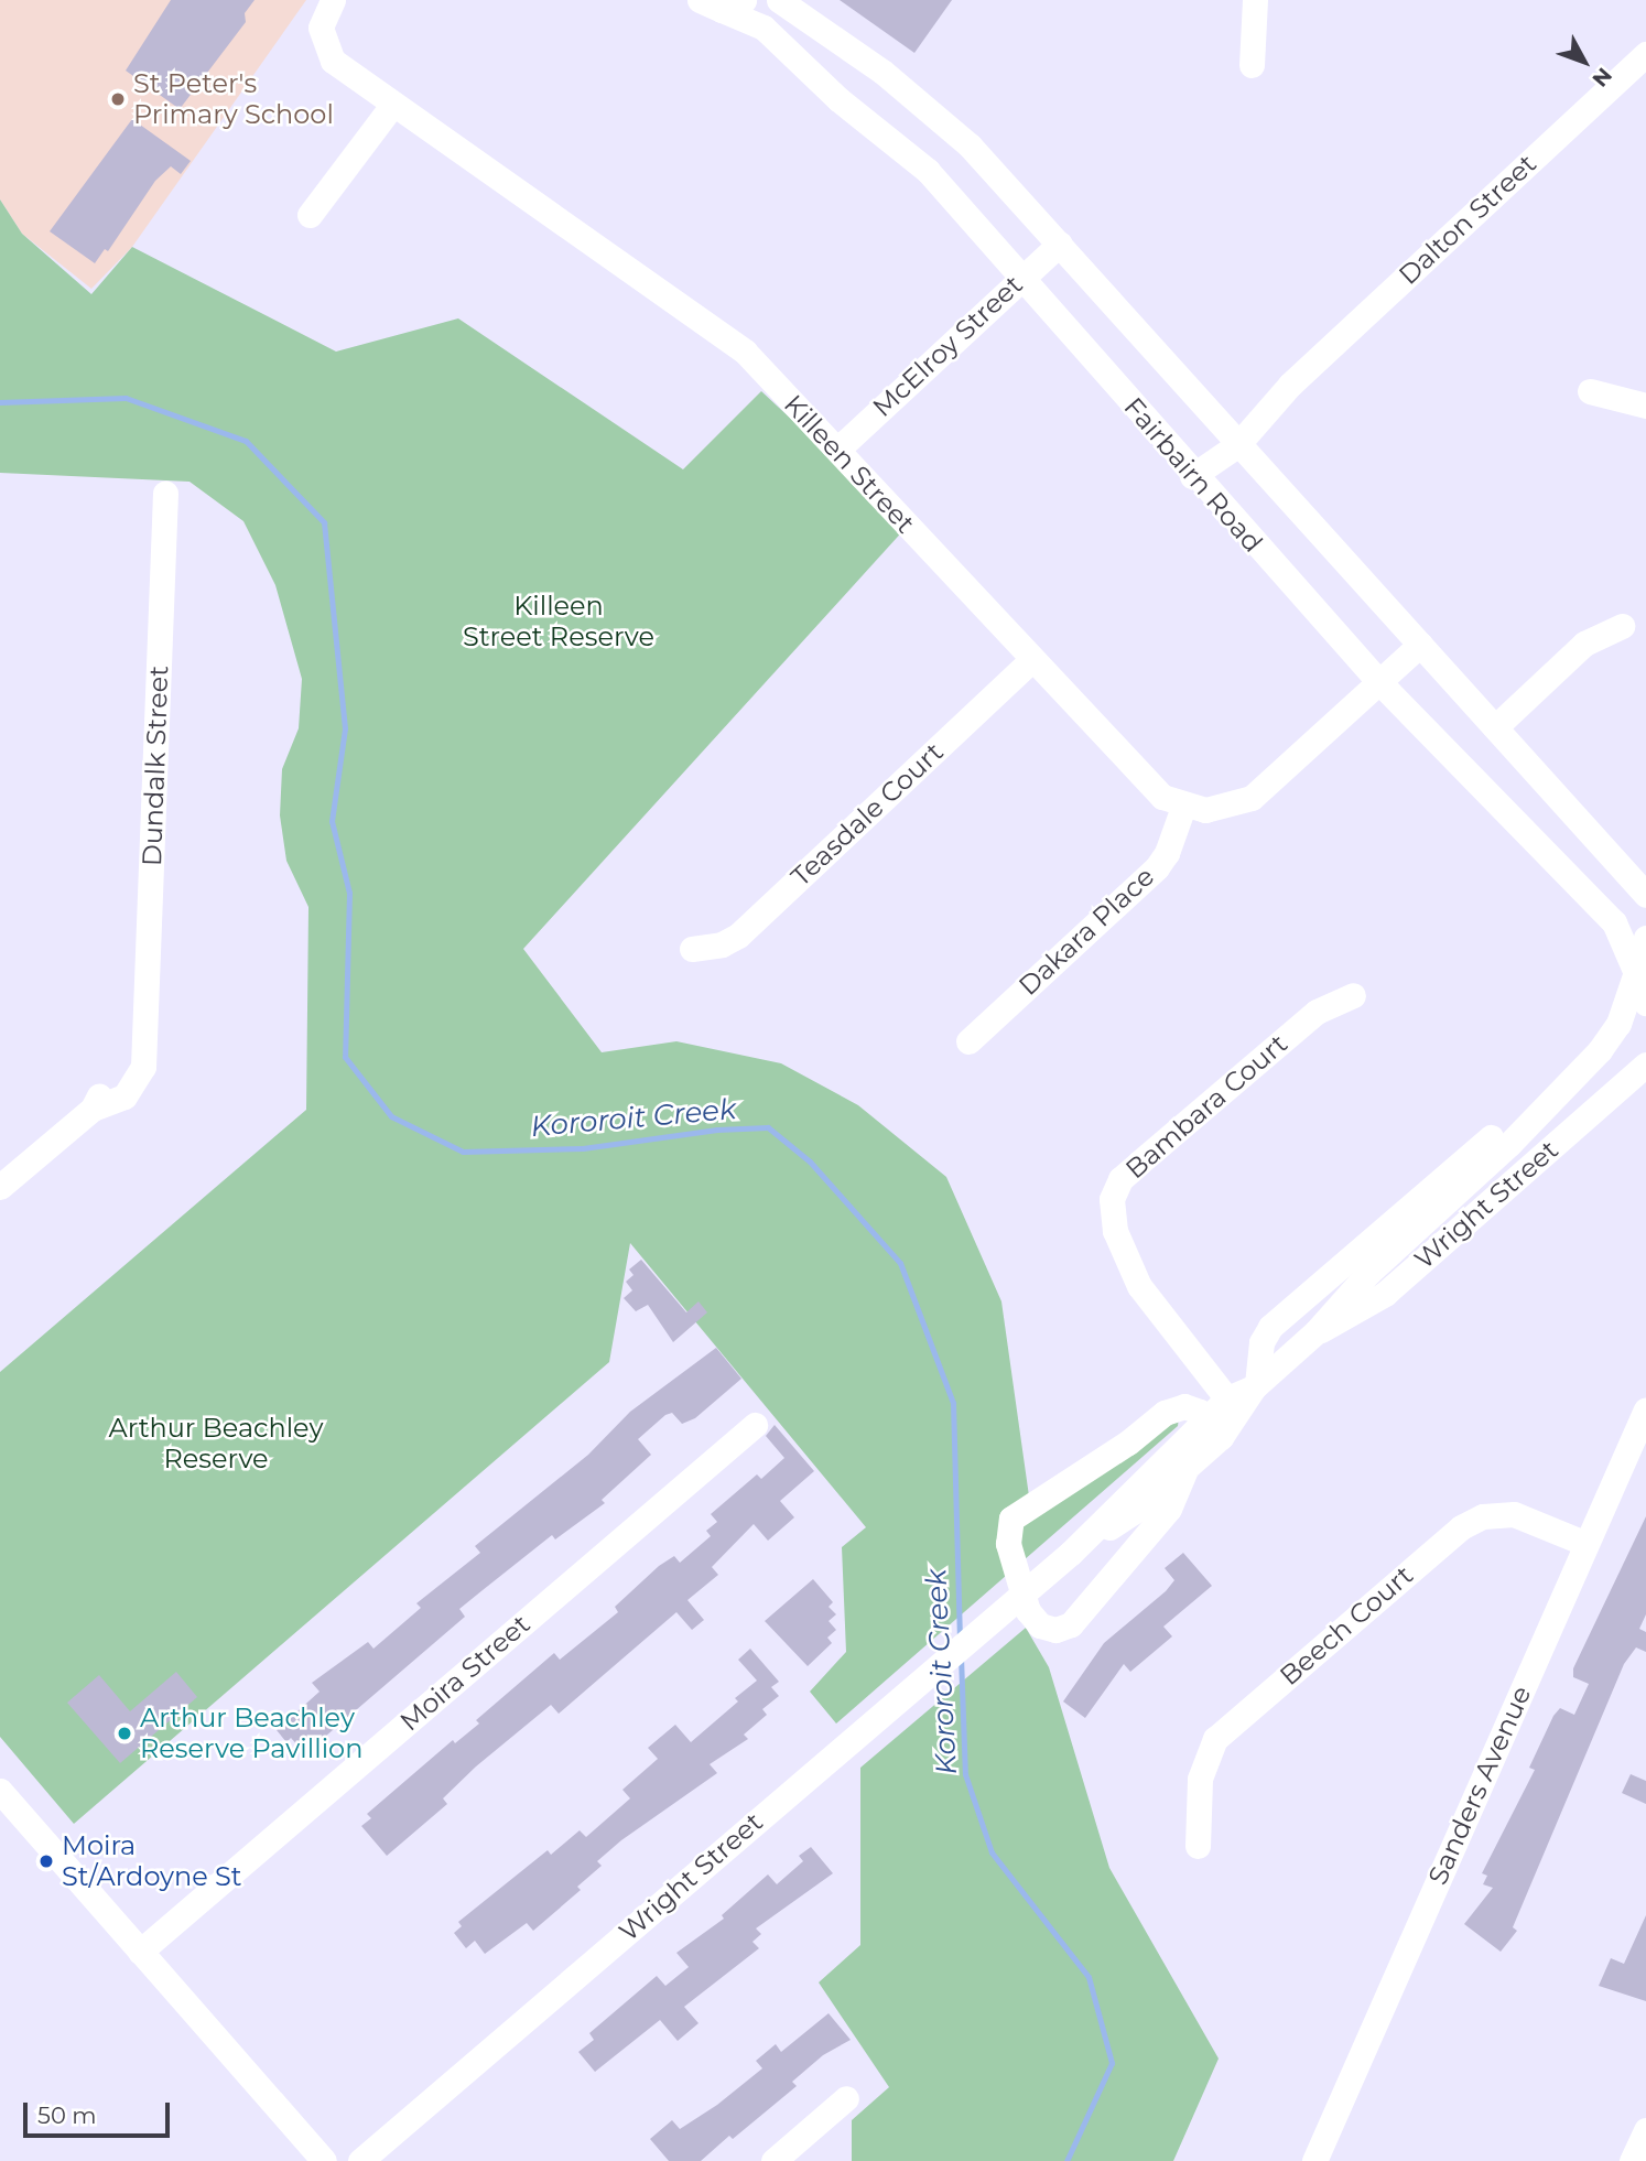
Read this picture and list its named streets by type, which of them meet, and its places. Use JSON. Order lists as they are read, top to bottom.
{
  "streets": {
    "street": [
      "Dalton Street",
      "McElroy Street",
      "Killeen Street",
      "Fairbairn Road",
      "Dundalk Street",
      "Teasdale Court",
      "Dakara Place",
      "Bambara Court",
      "Wright Street",
      "Beech Court",
      "Moira Street",
      "Sanders Avenue"
    ]
  },
  "crossings": [
    ["Dalton Street", "Fairbairn Road"],
    ["McElroy Street", "Killeen Street"],
    ["McElroy Street", "Fairbairn Road"],
    ["Killeen Street", "Fairbairn Road"],
    ["Killeen Street", "Teasdale Court"],
    ["Killeen Street", "Dakara Place"],
    ["Fairbairn Road", "Wright Street"],
    ["Bambara Court", "Wright Street"],
    ["Beech Court", "Sanders Avenue"]
  ],
  "water": ["Kororoit Creek"],
  "parks": ["Killeen Street Reserve", "Arthur Beachley Reserve"],
  "places": ["St Peter's Primary School", "Arthur Beachley Reserve Pavillion", "Moira St/Ardoyne St"],
  "scale_bar": "50 m",
  "north": "bottom right"
}
